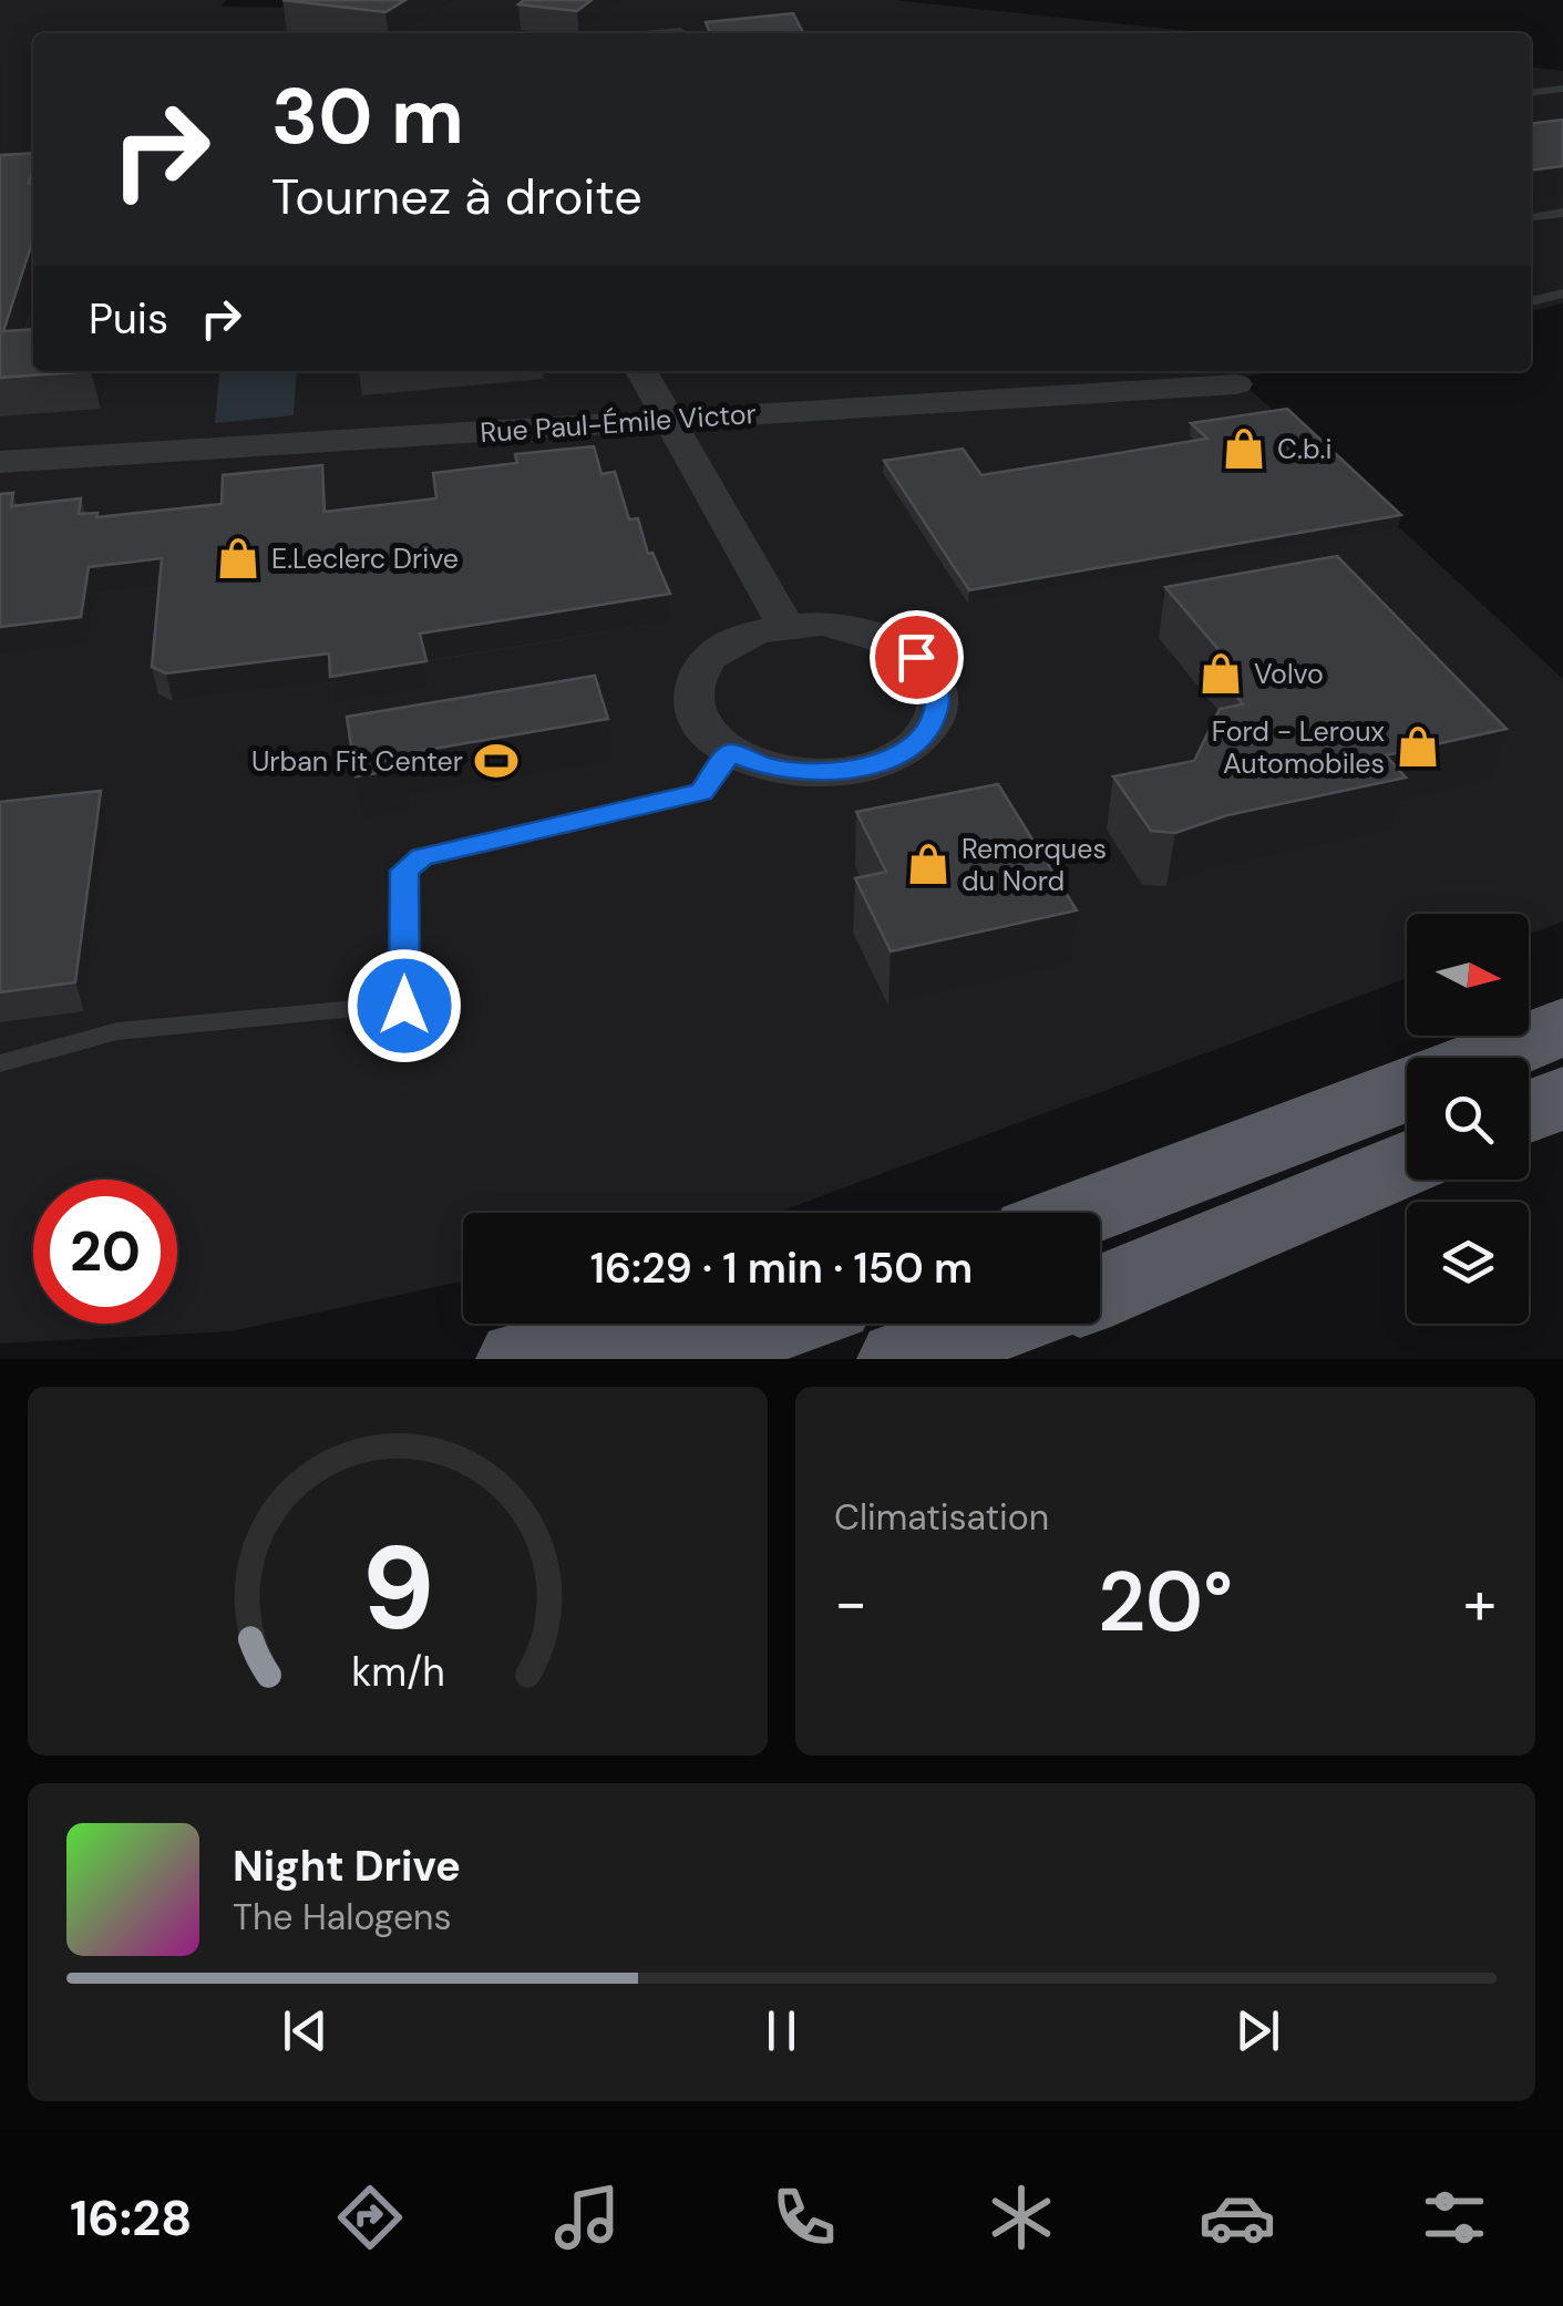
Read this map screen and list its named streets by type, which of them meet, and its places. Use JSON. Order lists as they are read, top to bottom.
{
  "streets": {
    "street": ["Rue Paul-Émile Victor"]
  },
  "places": {
    "shop": [
      "C.b.i",
      "E.Leclerc Drive",
      "Volvo",
      "Ford - Leroux Automobiles",
      "Remorques du Nord"
    ],
    "sports": ["Urban Fit Center"]
  },
  "north": "right",
  "page": {
    "turn": ["30 m", "Tournez à droite"],
    "then": "Puis",
    "limit": "20",
    "trip": "16:29 · 1 min · 150 m",
    "tile": "Climatisation",
    "heat": ["−", "20°", "+"],
    "song": ["Night Drive", "The Halogens"],
    "tabs": "16:28",
    "gauge": ["9", "km/h"]
  }
}
